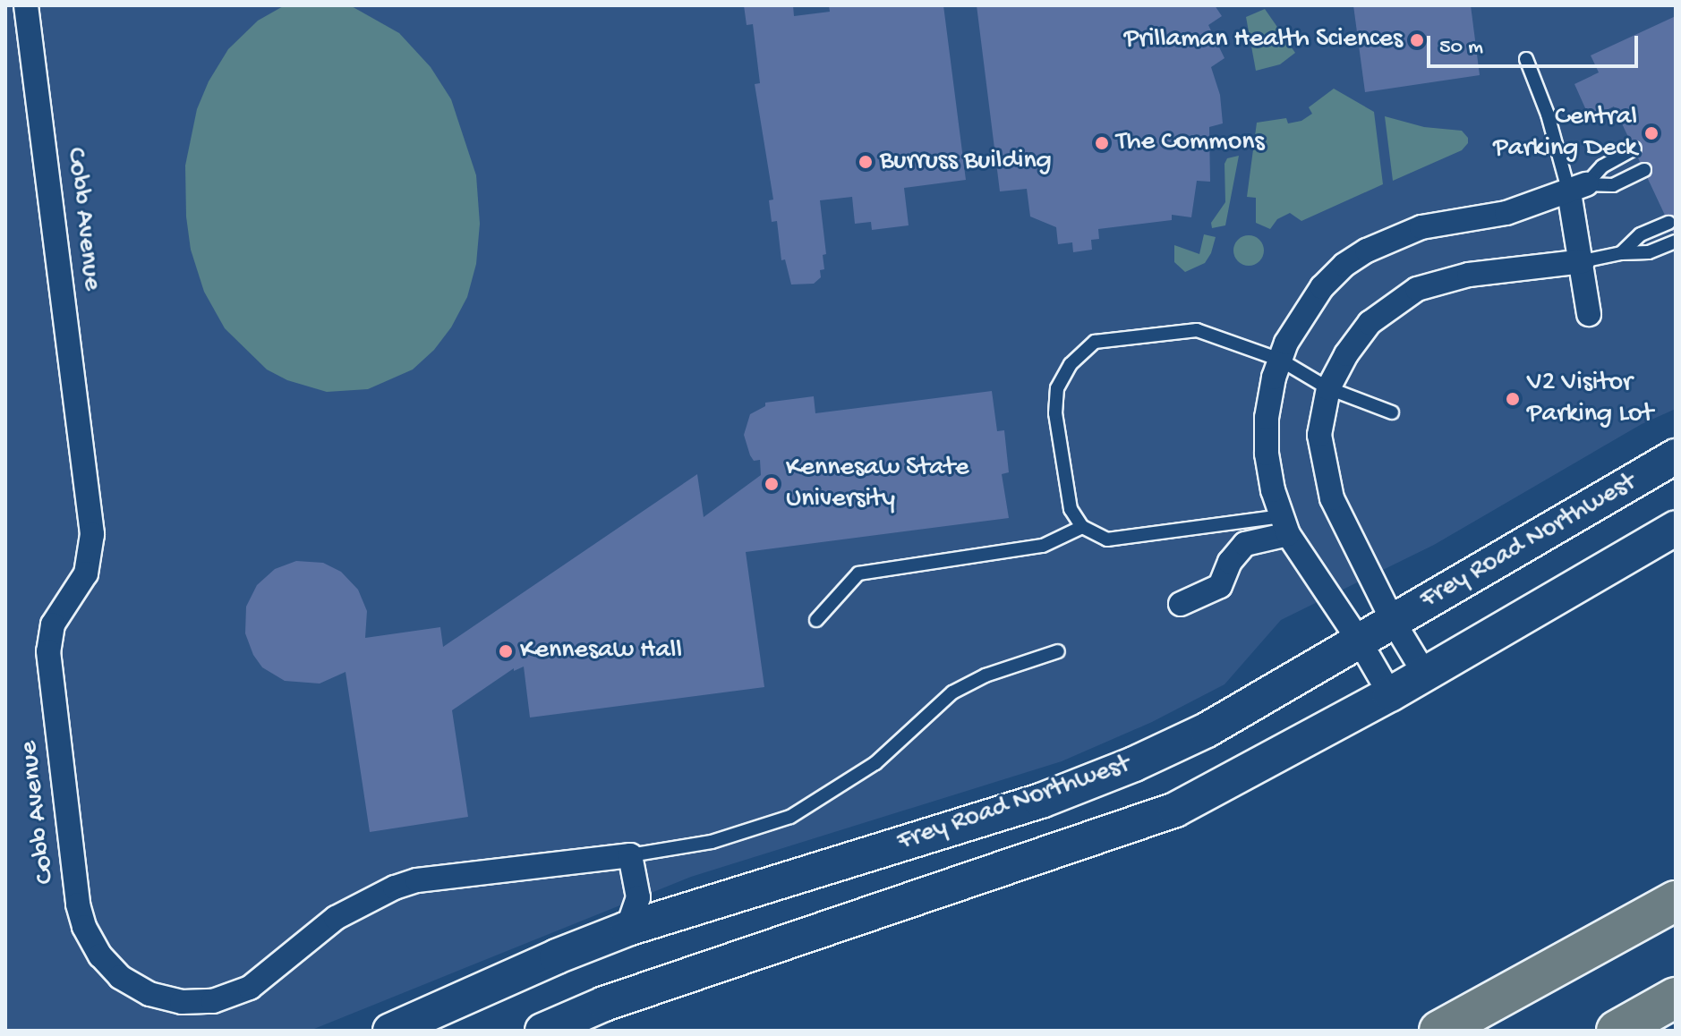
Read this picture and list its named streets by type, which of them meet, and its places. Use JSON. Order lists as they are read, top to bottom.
{
  "streets": {
    "main road": ["Frey Road Northwest"],
    "street": ["Cobb Avenue"]
  },
  "places": [
    "Prillaman Health Sciences",
    "Central Parking Deck",
    "The Commons",
    "Burruss Building",
    "V2 Visitor Parking Lot",
    "Kennesaw State University",
    "Kennesaw Hall"
  ],
  "scale_bar": "50 m"
}
